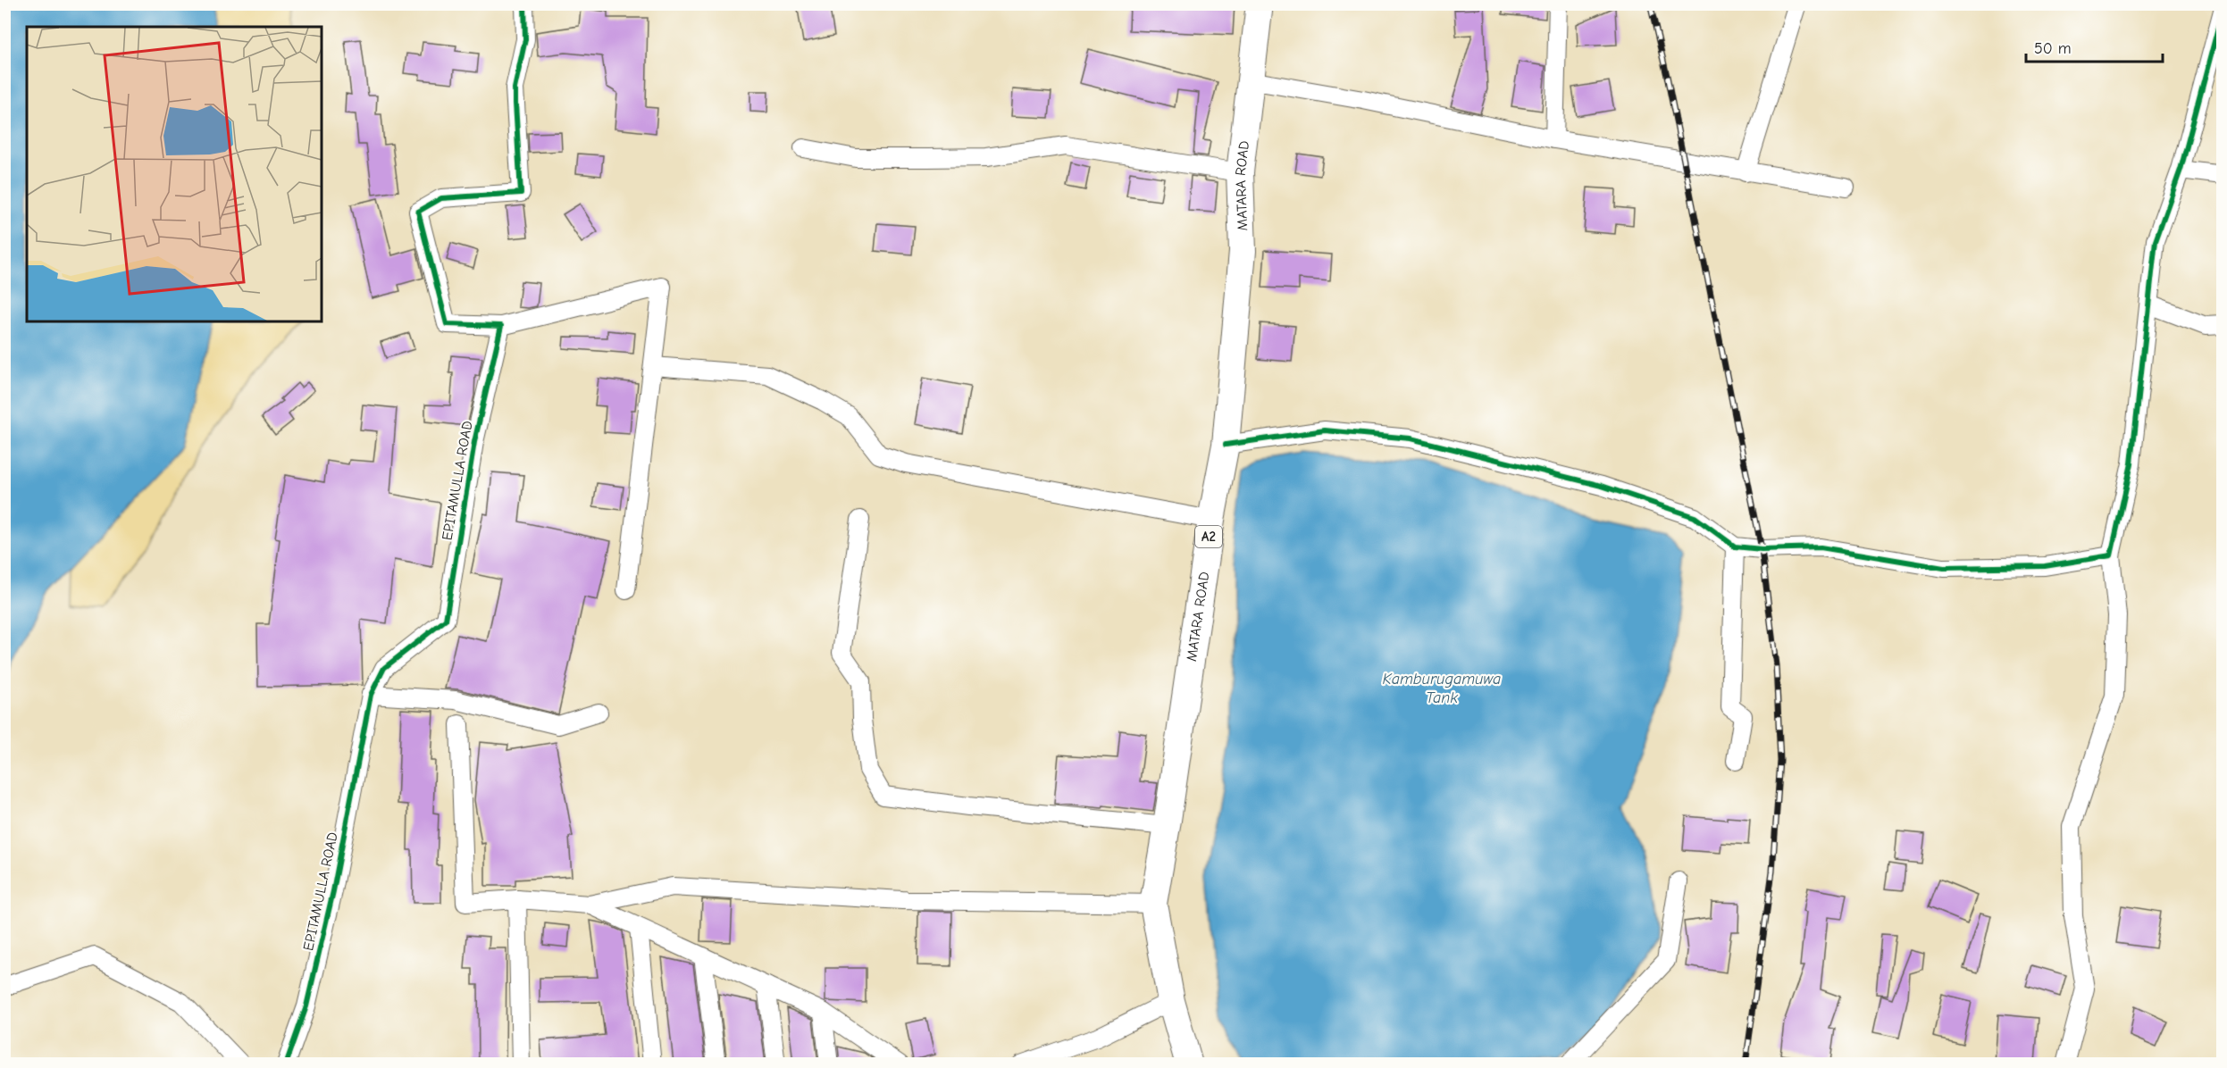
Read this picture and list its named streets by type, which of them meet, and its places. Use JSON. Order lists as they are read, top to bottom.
{
  "streets": {
    "highway": ["MATARA ROAD", "A2"],
    "street": ["EPITAMULLA ROAD"]
  },
  "water": ["Kamburugamuwa Tank"],
  "scale_bar": "50 m"
}
